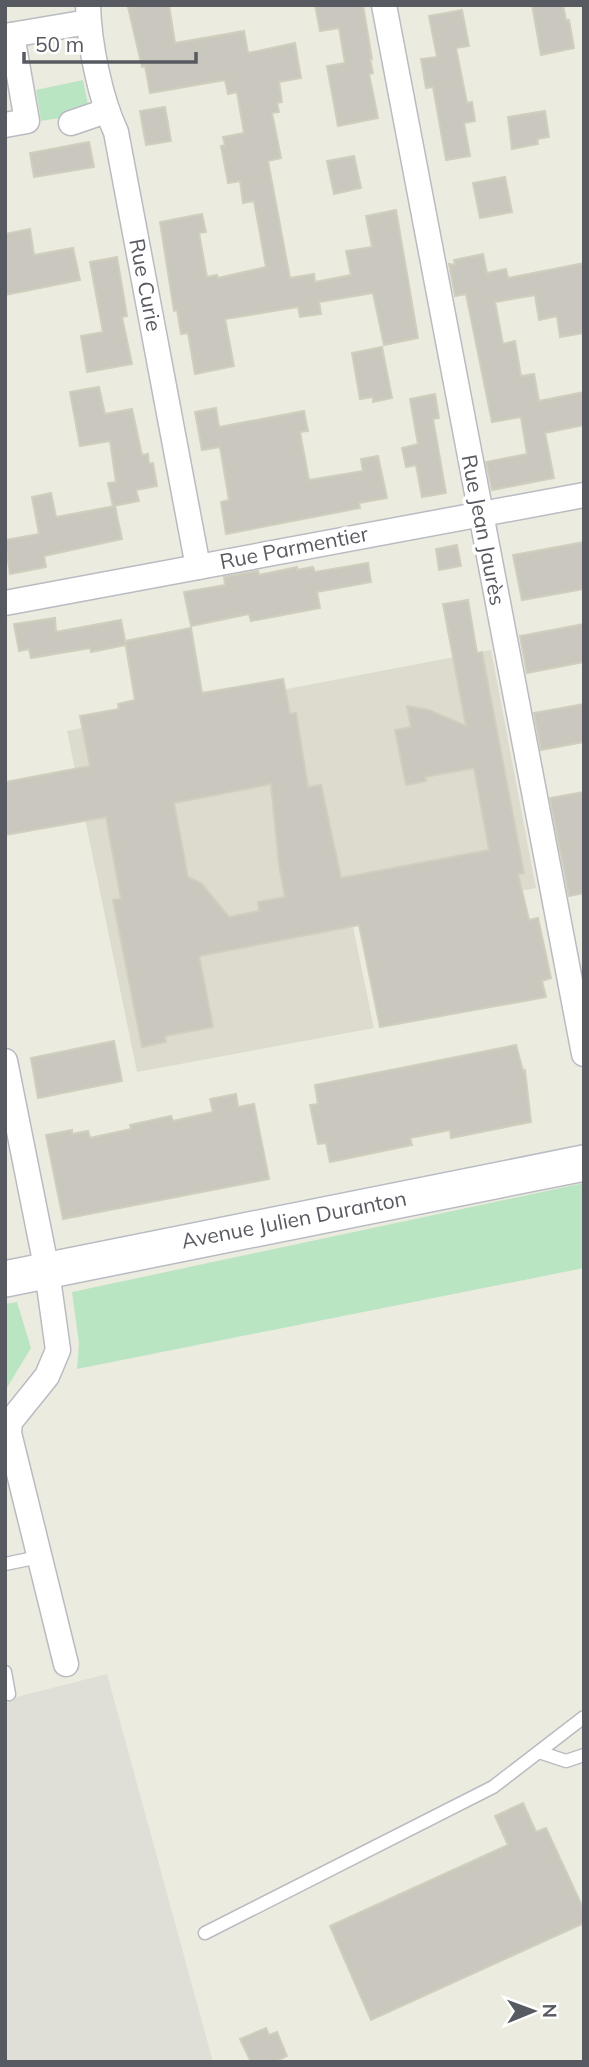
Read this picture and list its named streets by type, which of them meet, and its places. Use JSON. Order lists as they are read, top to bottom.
{
  "streets": {
    "main road": ["Avenue Julien Duranton"],
    "street": ["Rue Curie", "Rue Jean Jaurès", "Rue Parmentier"]
  },
  "crossings": [
    ["Rue Curie", "Rue Parmentier"],
    ["Rue Jean Jaurès", "Rue Parmentier"]
  ],
  "scale_bar": "50 m",
  "north": "right"
}
